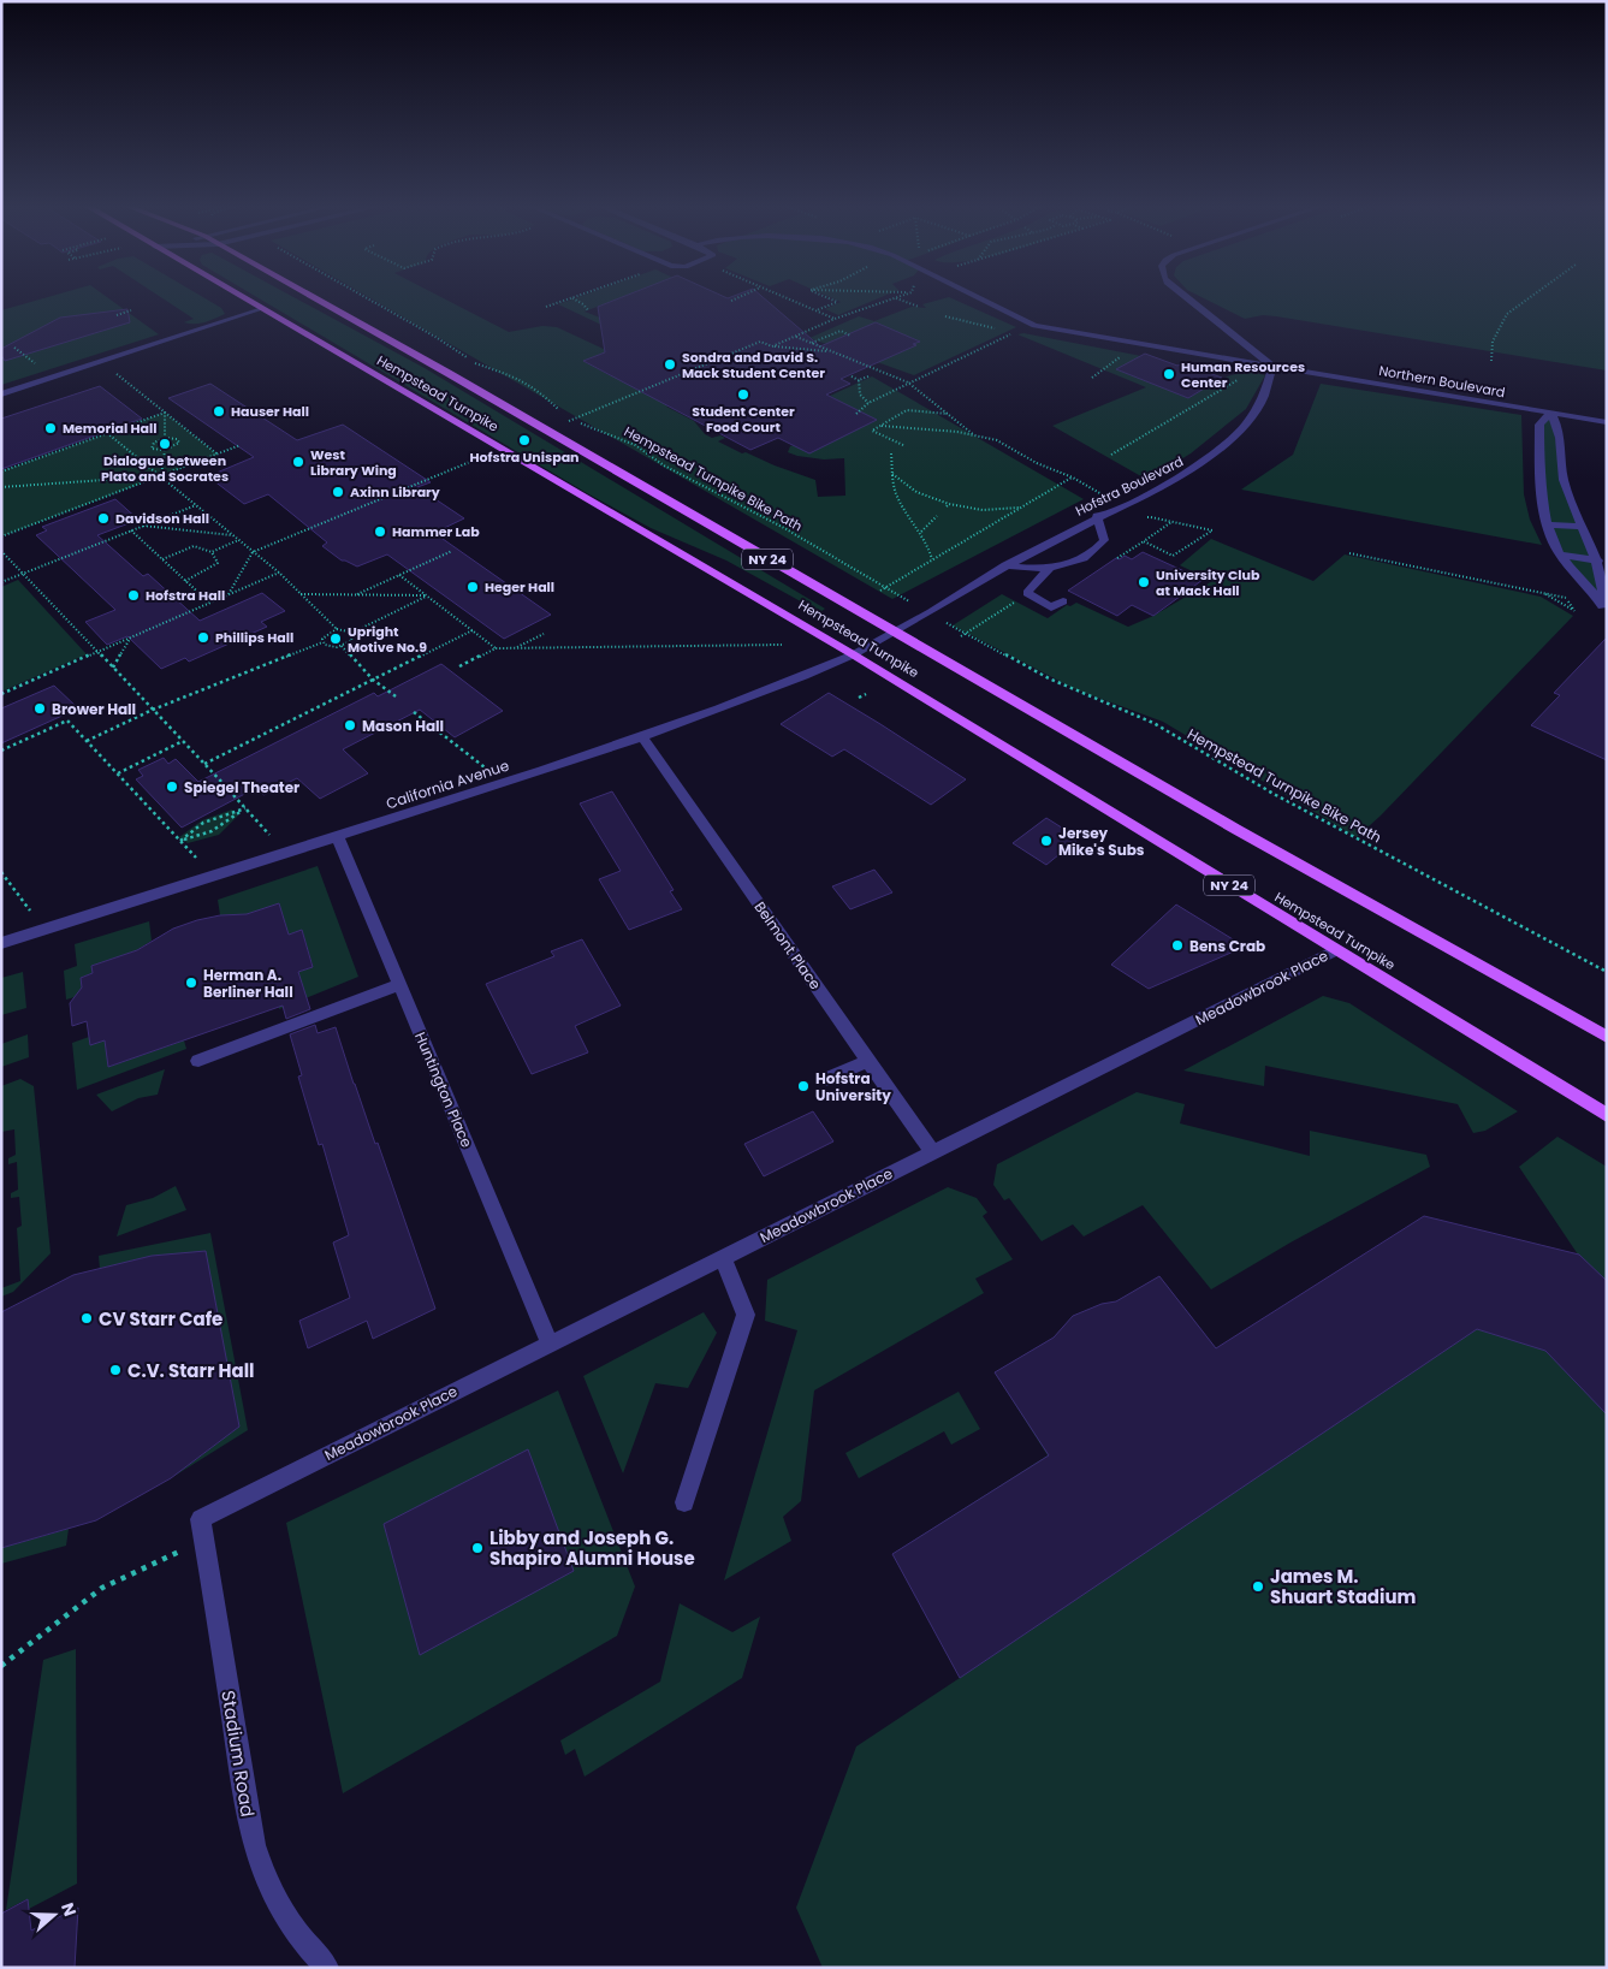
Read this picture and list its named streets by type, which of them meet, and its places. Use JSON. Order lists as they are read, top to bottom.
{
  "streets": {
    "main road": ["Hempstead Turnpike", "NY 24"],
    "street": [
      "Northern Boulevard",
      "Hofstra Boulevard",
      "California Avenue",
      "Belmont Place",
      "Meadowbrook Place",
      "Huntington Place",
      "Stadium Road"
    ],
    "path": ["Hempstead Turnpike Bike Path"]
  },
  "crossings": [
    ["Northern Boulevard", "Hofstra Boulevard"],
    ["Hempstead Turnpike", "Hofstra Boulevard"],
    ["Hempstead Turnpike", "California Avenue"],
    ["Hempstead Turnpike", "Meadowbrook Place"],
    ["Hofstra Boulevard", "California Avenue"],
    ["California Avenue", "Belmont Place"],
    ["California Avenue", "Huntington Place"],
    ["Belmont Place", "Meadowbrook Place"],
    ["Meadowbrook Place", "Huntington Place"],
    ["Meadowbrook Place", "Stadium Road"]
  ],
  "places": [
    "Sondra and David S. Mack Student Center",
    "Human Resources Center",
    "Student Center Food Court",
    "Hauser Hall",
    "Memorial Hall",
    "Hofstra Unispan",
    "Dialogue between Plato and Socrates",
    "West Library Wing",
    "Axinn Library",
    "Davidson Hall",
    "Hammer Lab",
    "University Club at Mack Hall",
    "Heger Hall",
    "Hofstra Hall",
    "Phillips Hall",
    "Upright Motive No.9",
    "Brower Hall",
    "Mason Hall",
    "Spiegel Theater",
    "Jersey Mike's Subs",
    "Bens Crab",
    "Herman A. Berliner Hall",
    "Hofstra University",
    "CV Starr Cafe",
    "C.V. Starr Hall",
    "Libby and Joseph G. Shapiro Alumni House",
    "James M. Shuart Stadium"
  ],
  "north": "right"
}
